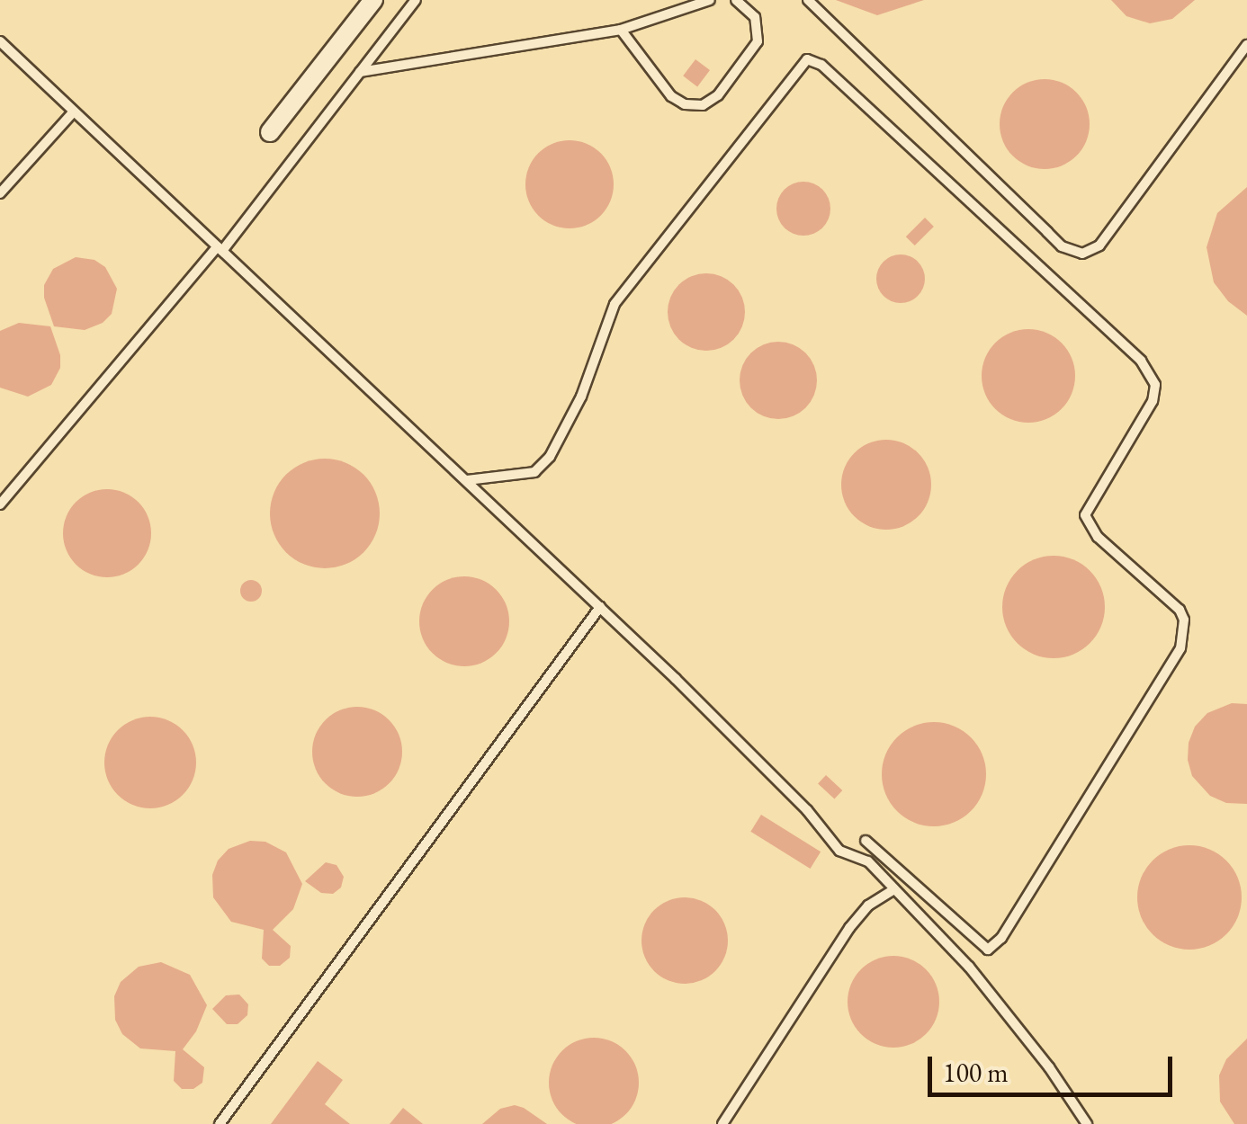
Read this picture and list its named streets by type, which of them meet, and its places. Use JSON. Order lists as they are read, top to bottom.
{
  "scale_bar": "100 m"
}
